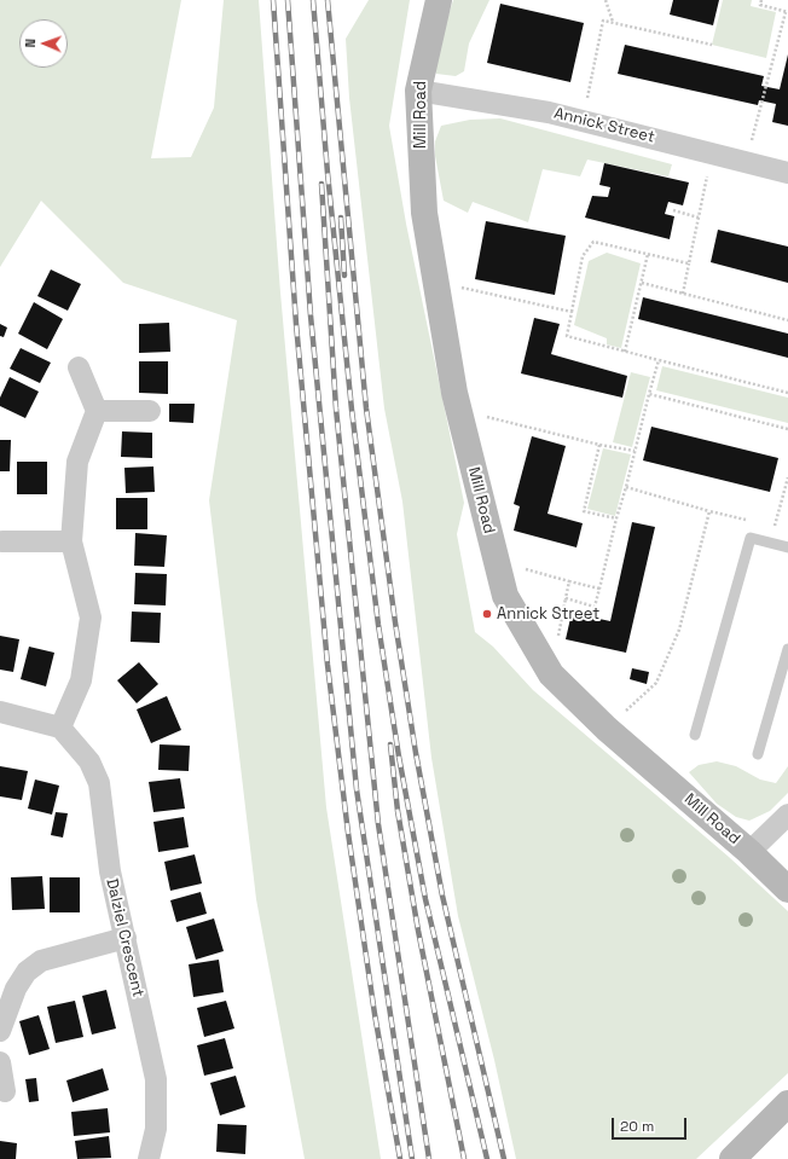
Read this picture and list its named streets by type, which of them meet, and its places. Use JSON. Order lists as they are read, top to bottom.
{
  "streets": {
    "street": ["Mill Road", "Annick Street", "Dalziel Crescent"]
  },
  "crossings": [
    ["Mill Road", "Annick Street"]
  ],
  "places": ["Annick Street"],
  "scale_bar": "20 m",
  "north": "left"
}
